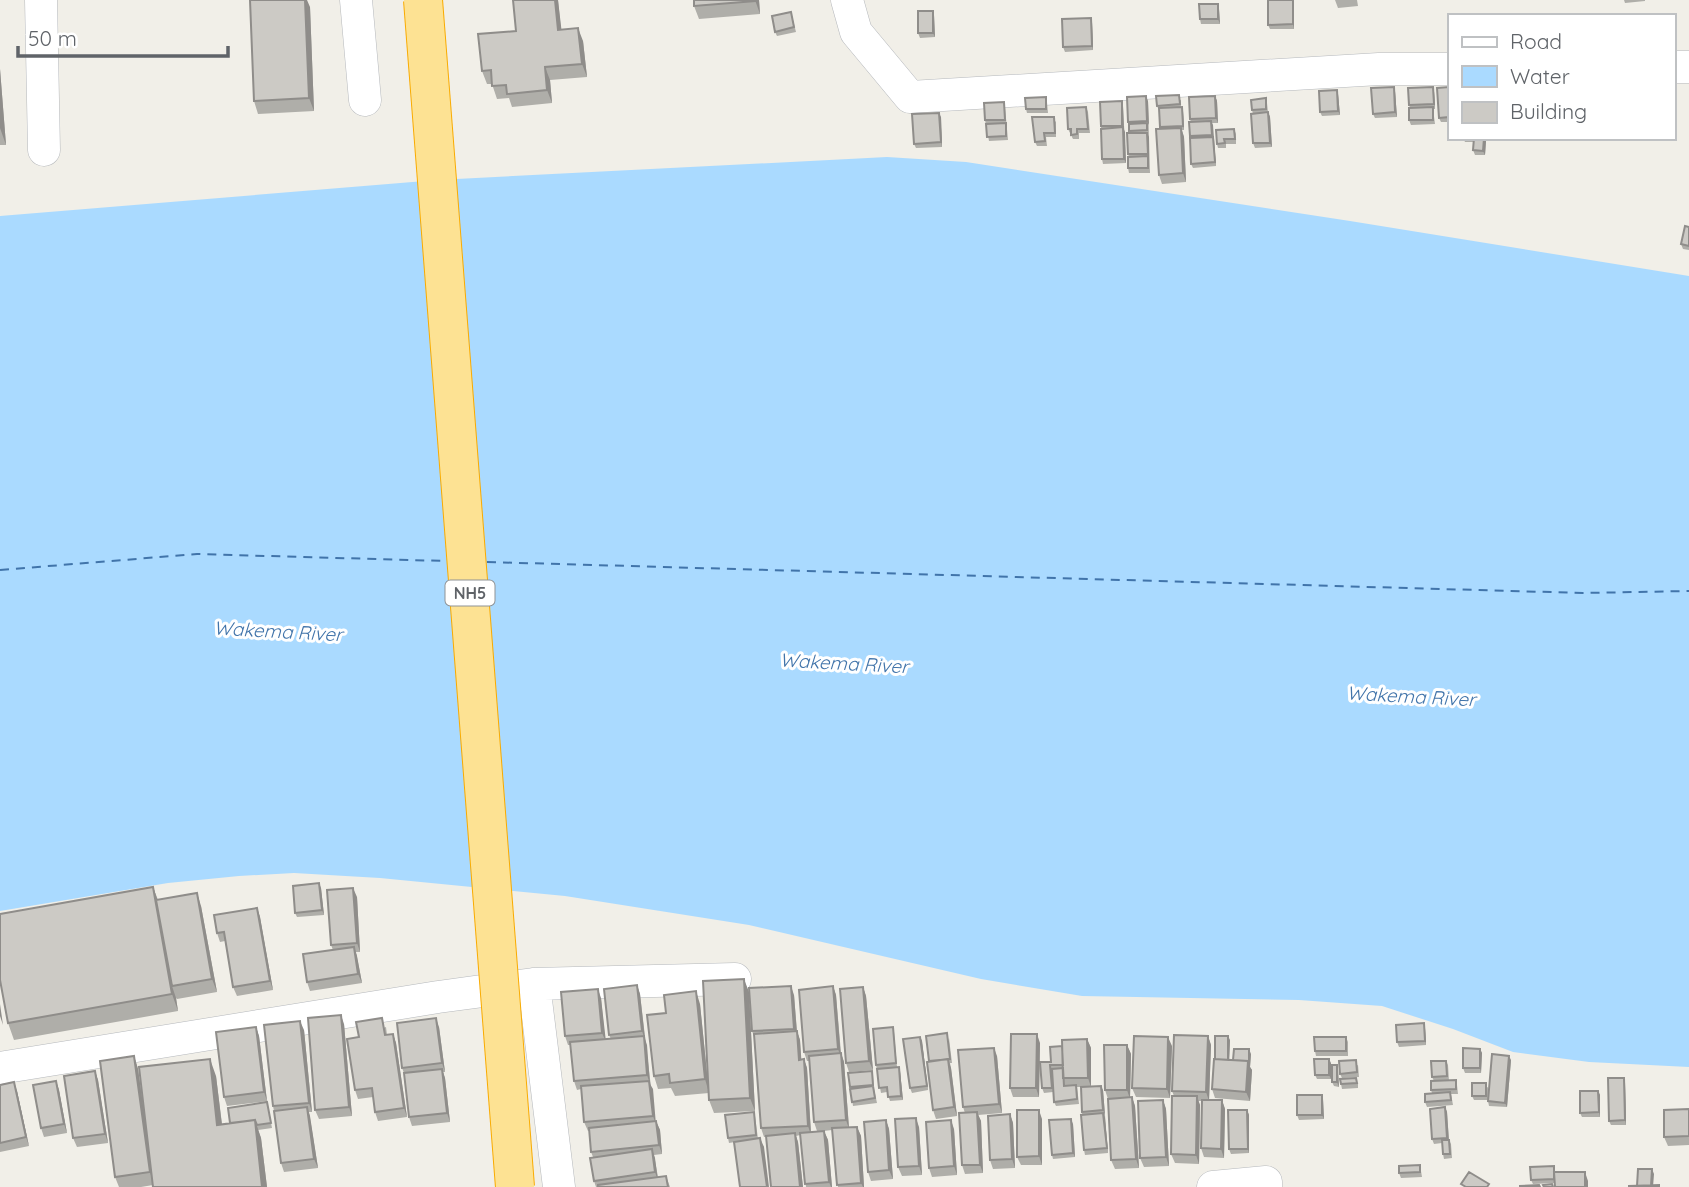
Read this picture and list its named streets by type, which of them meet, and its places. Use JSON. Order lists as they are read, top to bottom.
{
  "streets": {
    "highway": ["NH5"]
  },
  "water": ["Wakema River"],
  "legend": ["Road", "Water", "Building"],
  "scale_bar": "50 m"
}
